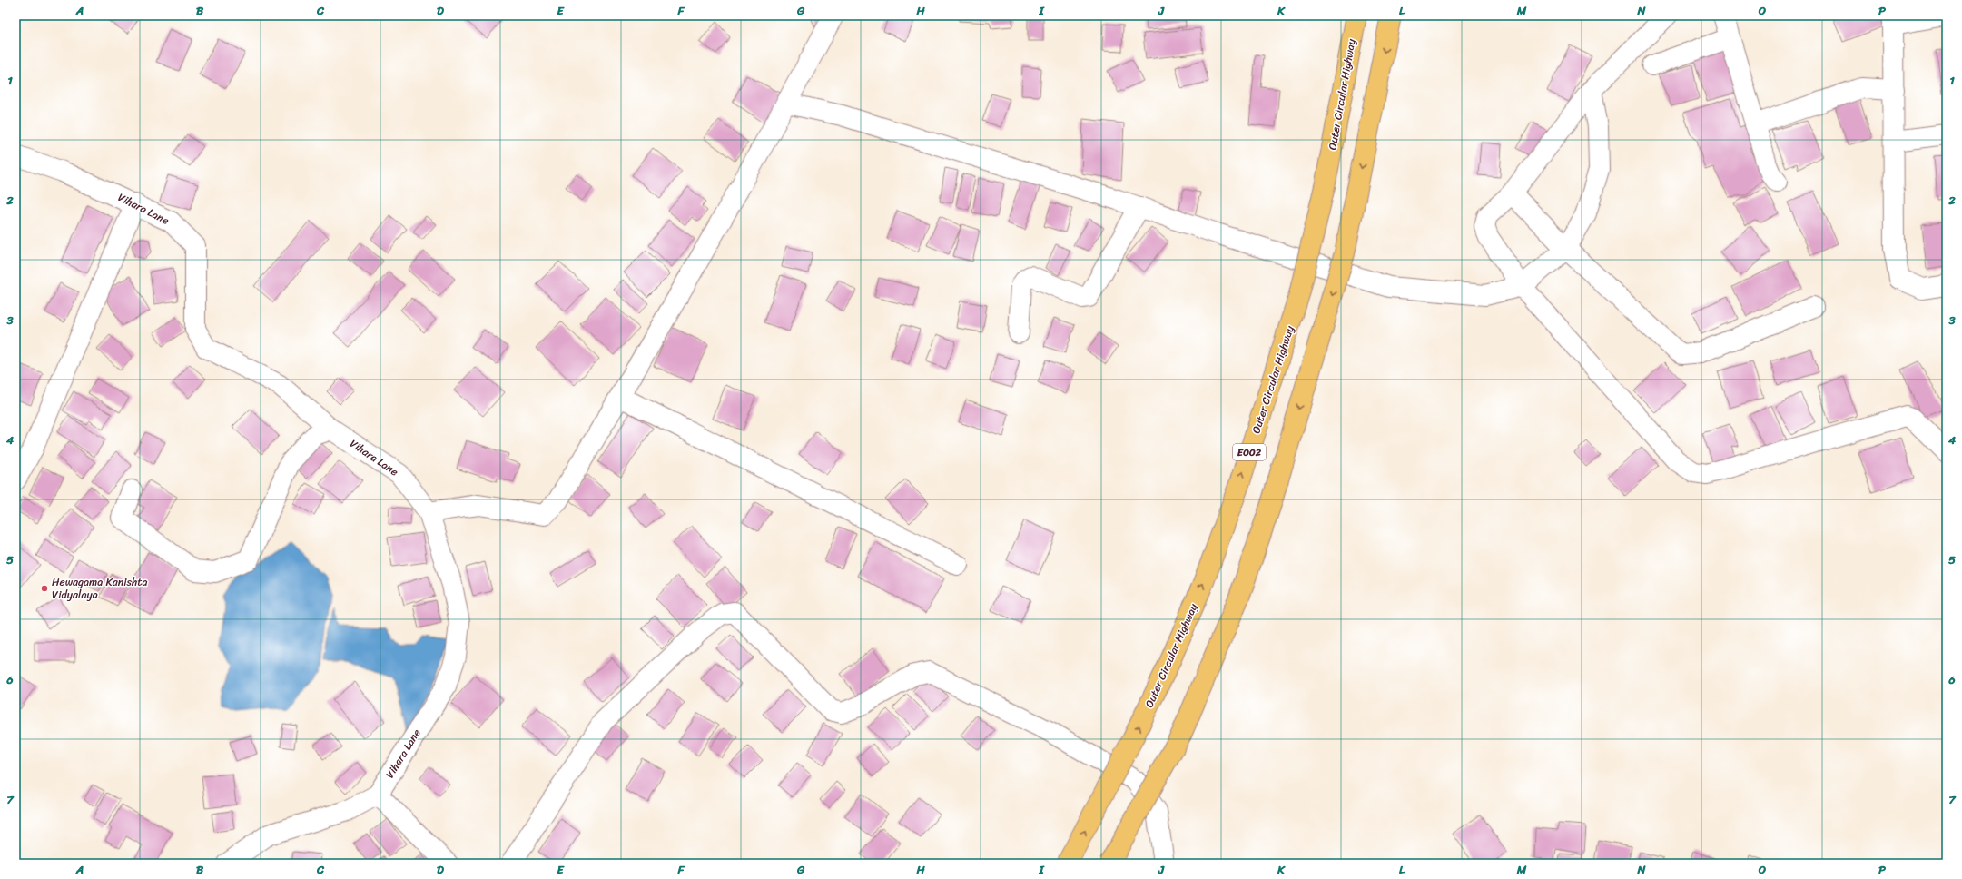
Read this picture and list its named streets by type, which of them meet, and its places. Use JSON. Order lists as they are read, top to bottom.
{
  "streets": {
    "highway": ["Outer Circular Highway", "E002"],
    "street": ["Vihara Lane"]
  },
  "places": ["Hewagama Kanishta Vidyalaya"],
  "grid": {
    "columns": [
      "A",
      "B",
      "C",
      "D",
      "E",
      "F",
      "G",
      "H",
      "I",
      "J",
      "K",
      "L",
      "M",
      "N",
      "O",
      "P"
    ],
    "rows": [
      "1",
      "2",
      "3",
      "4",
      "5",
      "6",
      "7"
    ]
  }
}
